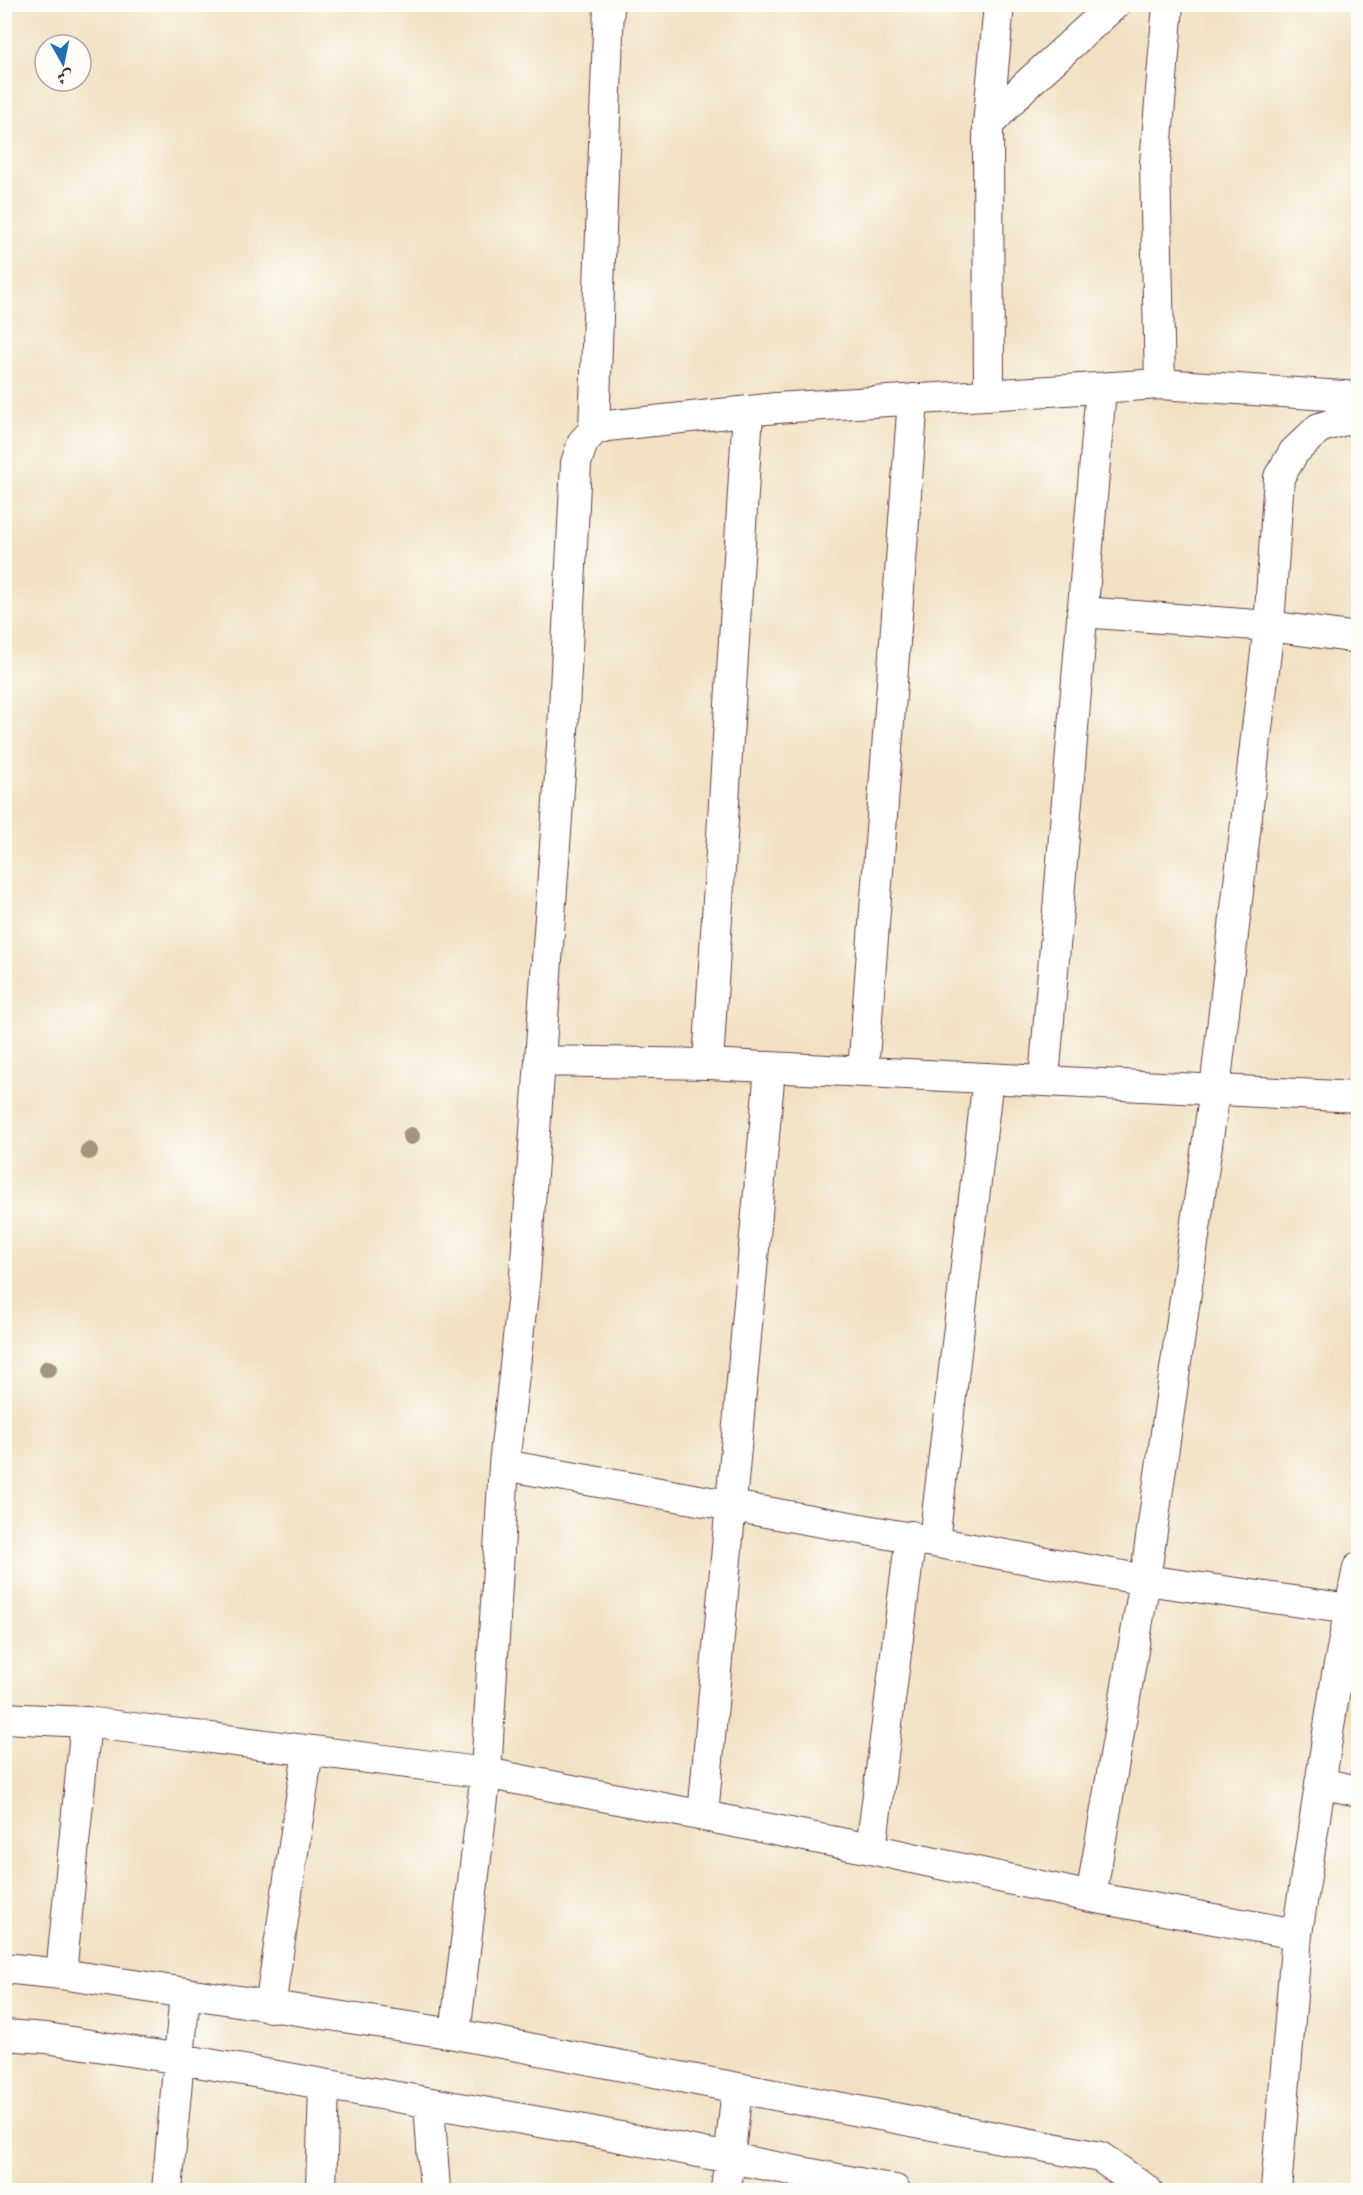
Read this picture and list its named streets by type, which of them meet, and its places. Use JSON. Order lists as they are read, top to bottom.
{
  "north": "bottom"
}
